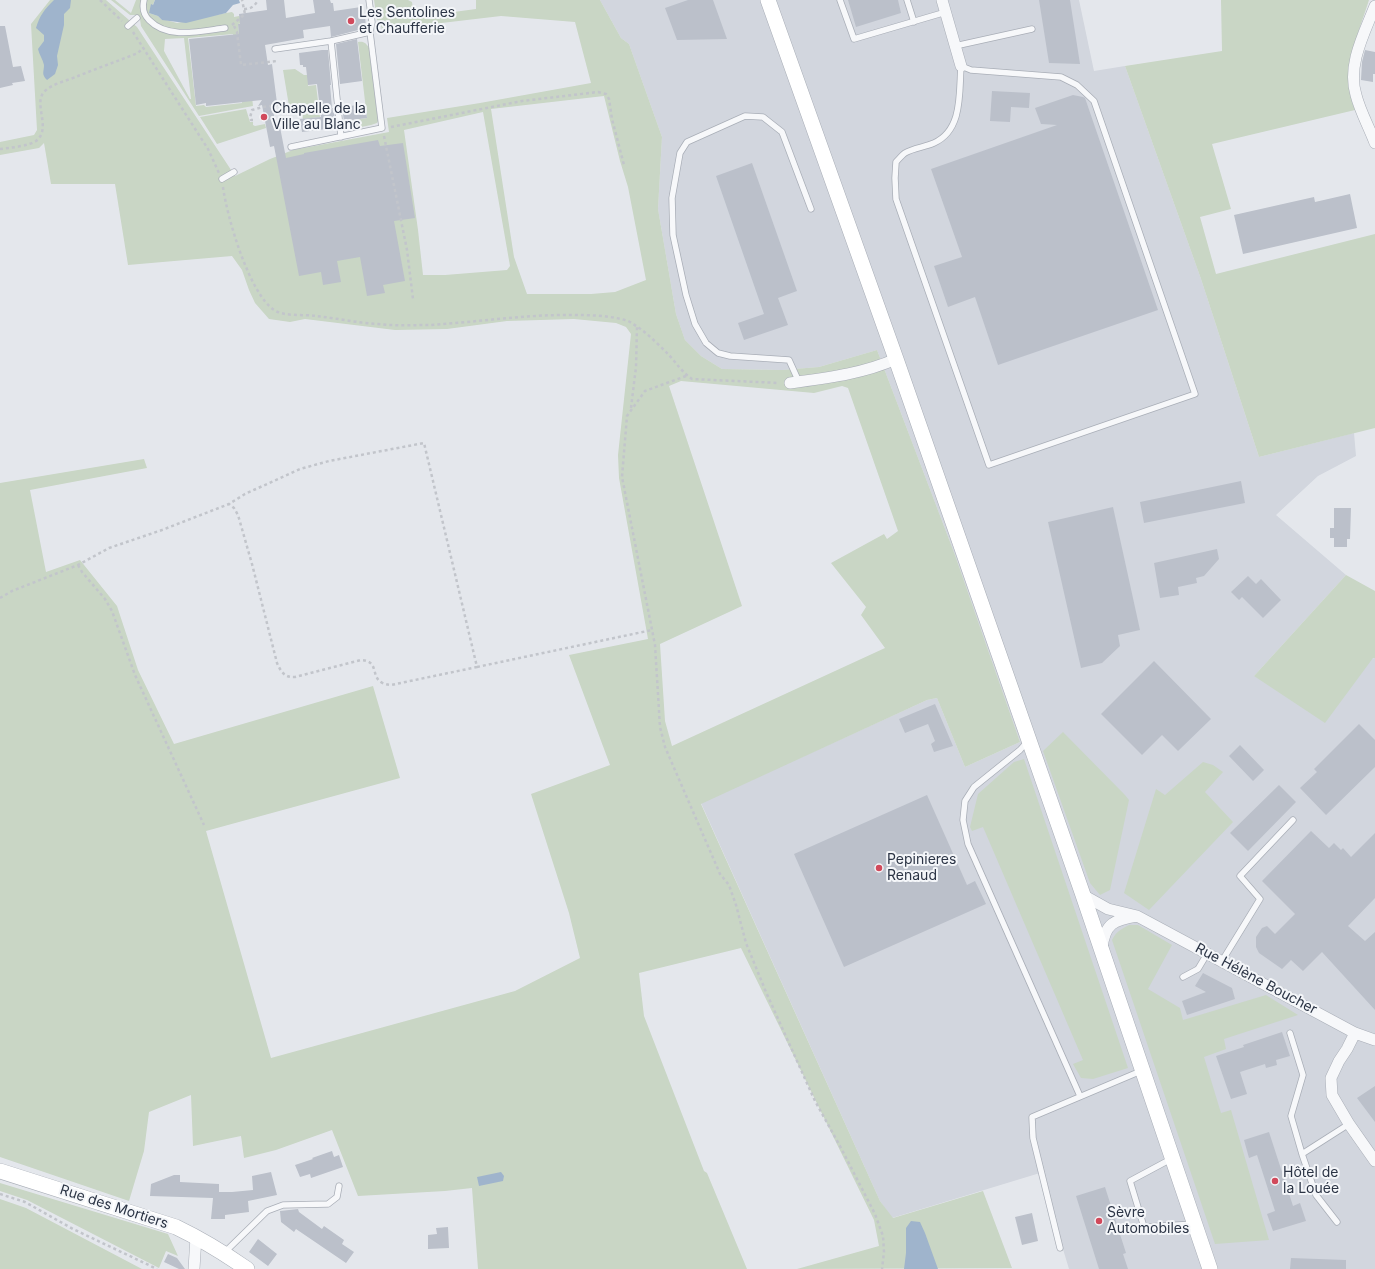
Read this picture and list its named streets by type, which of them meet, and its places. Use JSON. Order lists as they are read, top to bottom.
{
  "streets": {
    "main road": ["Rue des Mortiers"],
    "street": ["Rue Hélène Boucher"]
  },
  "places": [
    "Les Sentolines et Chaufferie",
    "Chapelle de la Ville au Blanc",
    "Pepinieres Renaud",
    "Hôtel de la Louée",
    "Sèvre Automobiles"
  ]
}
